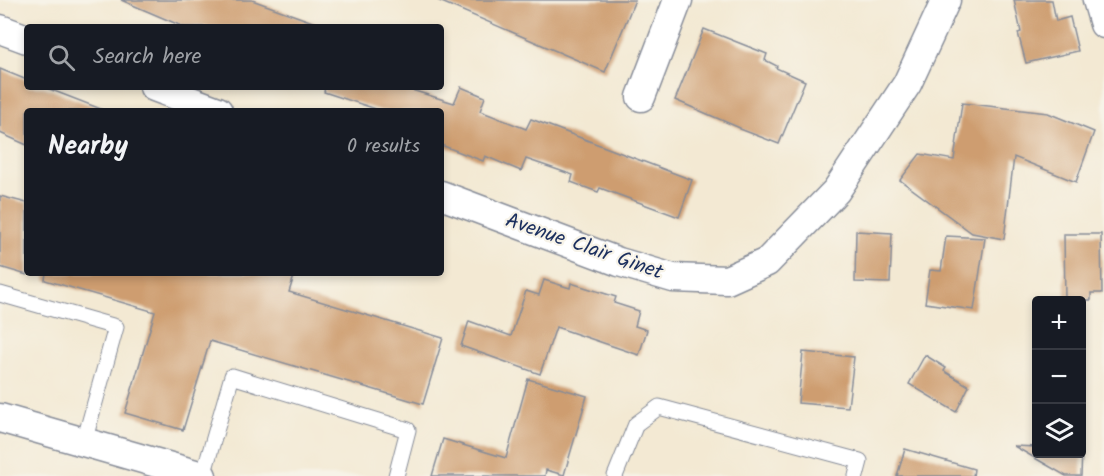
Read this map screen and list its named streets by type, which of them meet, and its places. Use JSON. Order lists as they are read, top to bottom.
{
  "streets": {
    "street": ["Avenue Clair Ginet"]
  },
  "page": {
    "search": "Search here",
    "heading": ["Nearby", "0 results"],
    "map_buttons": ["+", "−"]
  }
}
